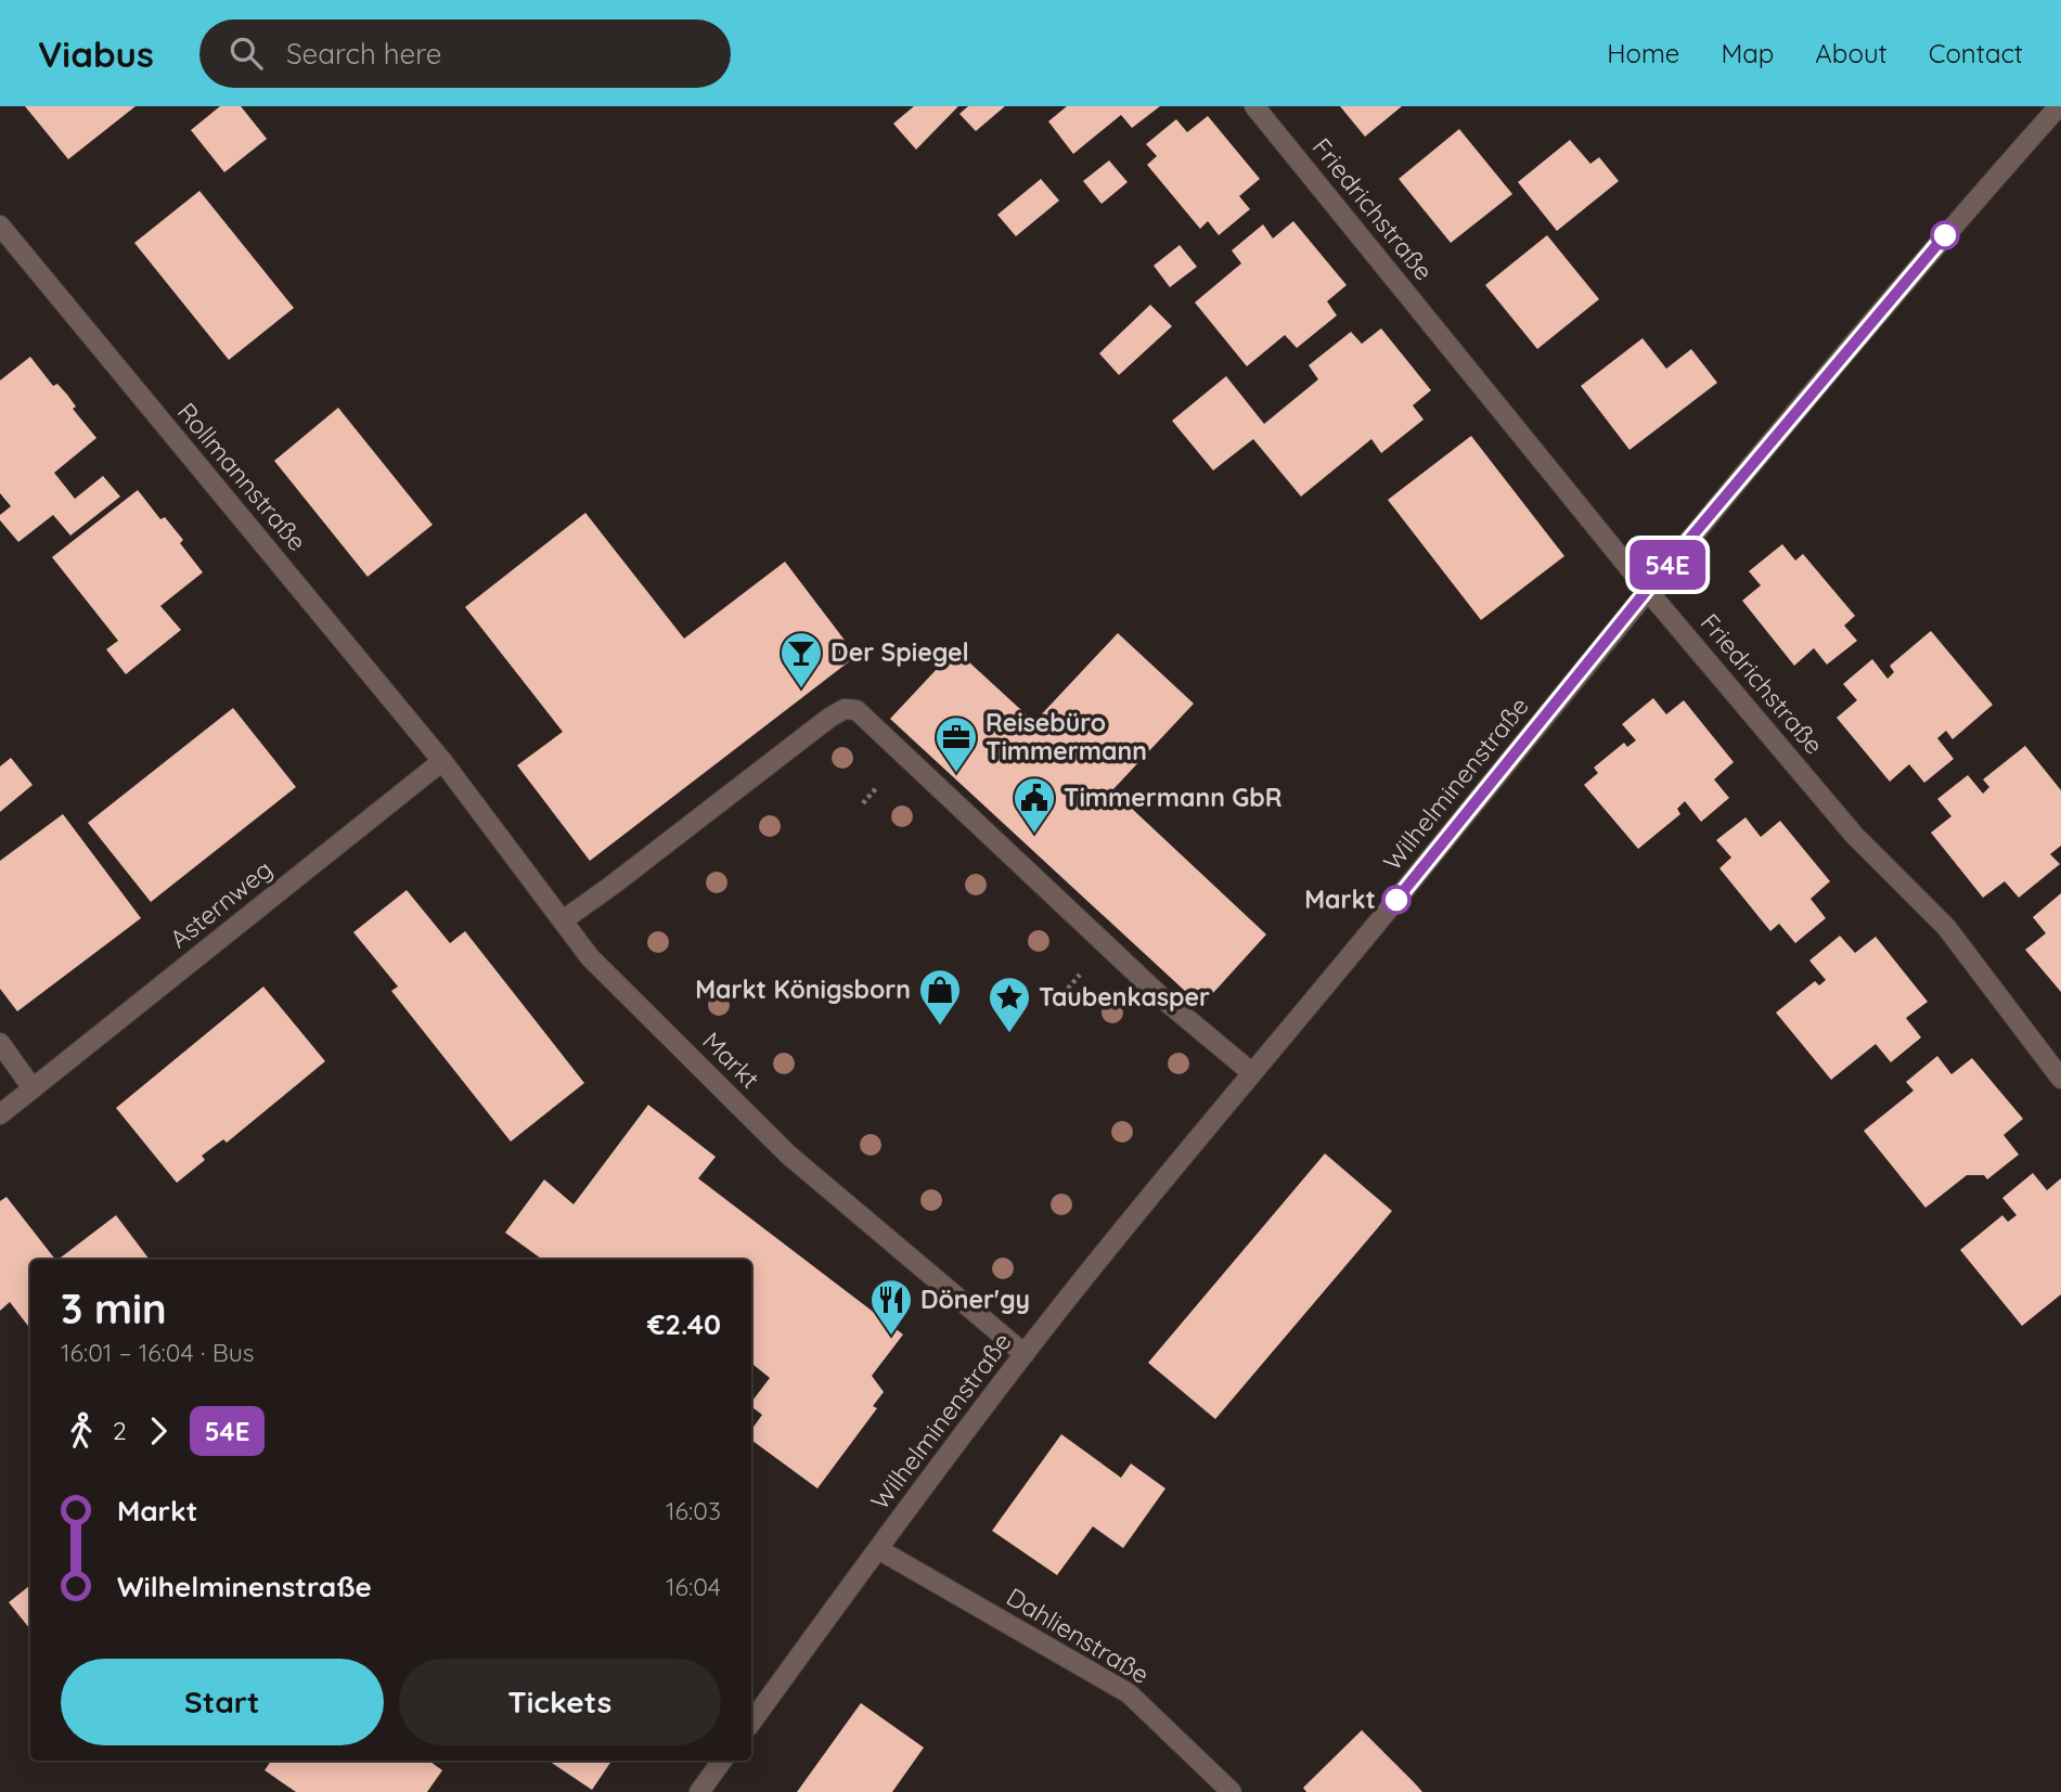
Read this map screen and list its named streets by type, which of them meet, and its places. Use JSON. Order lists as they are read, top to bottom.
{
  "streets": {
    "street": [
      "Friedrichstraße",
      "Rollmannstraße",
      "Wilhelminenstraße",
      "Asternweg",
      "Markt",
      "Dahlienstraße"
    ]
  },
  "crossings": [
    ["Friedrichstraße", "Wilhelminenstraße"],
    ["Rollmannstraße", "Asternweg"],
    ["Rollmannstraße", "Markt"],
    ["Wilhelminenstraße", "Markt"],
    ["Wilhelminenstraße", "Dahlienstraße"],
    ["Asternweg", "Markt"]
  ],
  "places": {
    "bar": ["Der Spiegel"],
    "office": ["Reisebüro Timmermann"],
    "public building": ["Timmermann GbR"],
    "other": ["Markt"],
    "shop": ["Markt Königsborn"],
    "place": ["Taubenkasper"],
    "restaurant": ["Döner'gy"]
  },
  "lines": ["bus line 54E"],
  "page": {
    "header": "Viabus",
    "search": "Search here",
    "nav": [
      "Home",
      "Map",
      "About",
      "Contact"
    ],
    "on_map": "54E",
    "heading": ["3 min", "16:01 – 16:04 · Bus", "€2.40"],
    "legs": ["2", "54E"],
    "list": [
      {
        "name": "Markt",
        "value": "16:03"
      },
      {
        "name": "Wilhelminenstraße",
        "value": "16:04"
      }
    ],
    "buttons": ["Start", "Tickets"]
  }
}
